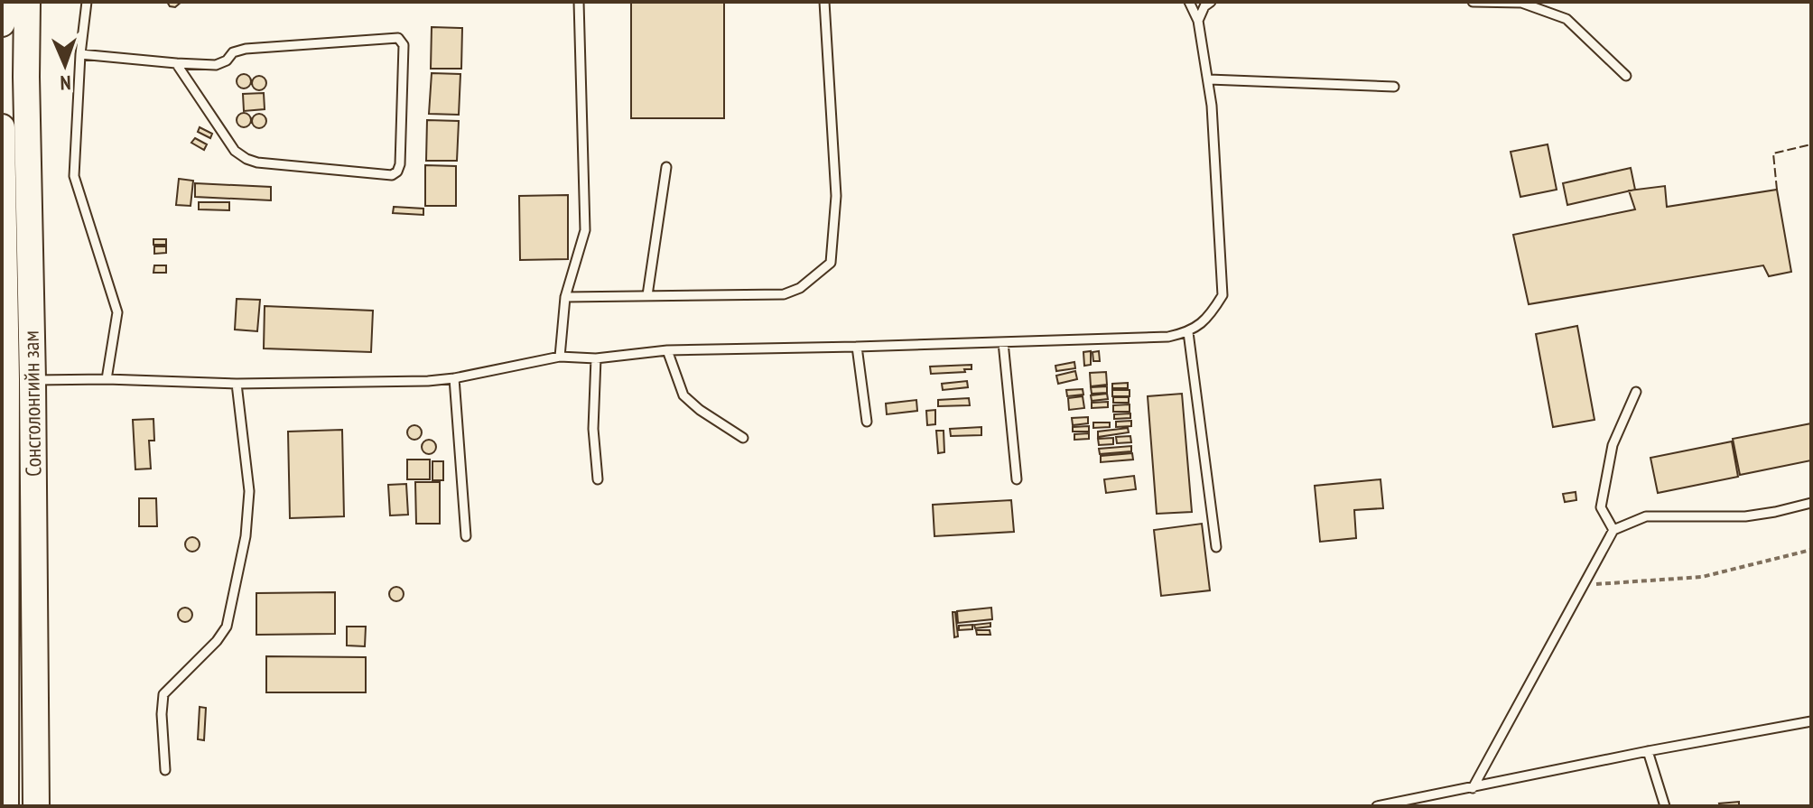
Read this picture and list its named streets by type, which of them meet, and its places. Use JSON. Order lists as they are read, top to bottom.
{
  "streets": {
    "main road": ["Сонсголонгийн зам"]
  },
  "north": "bottom"
}
